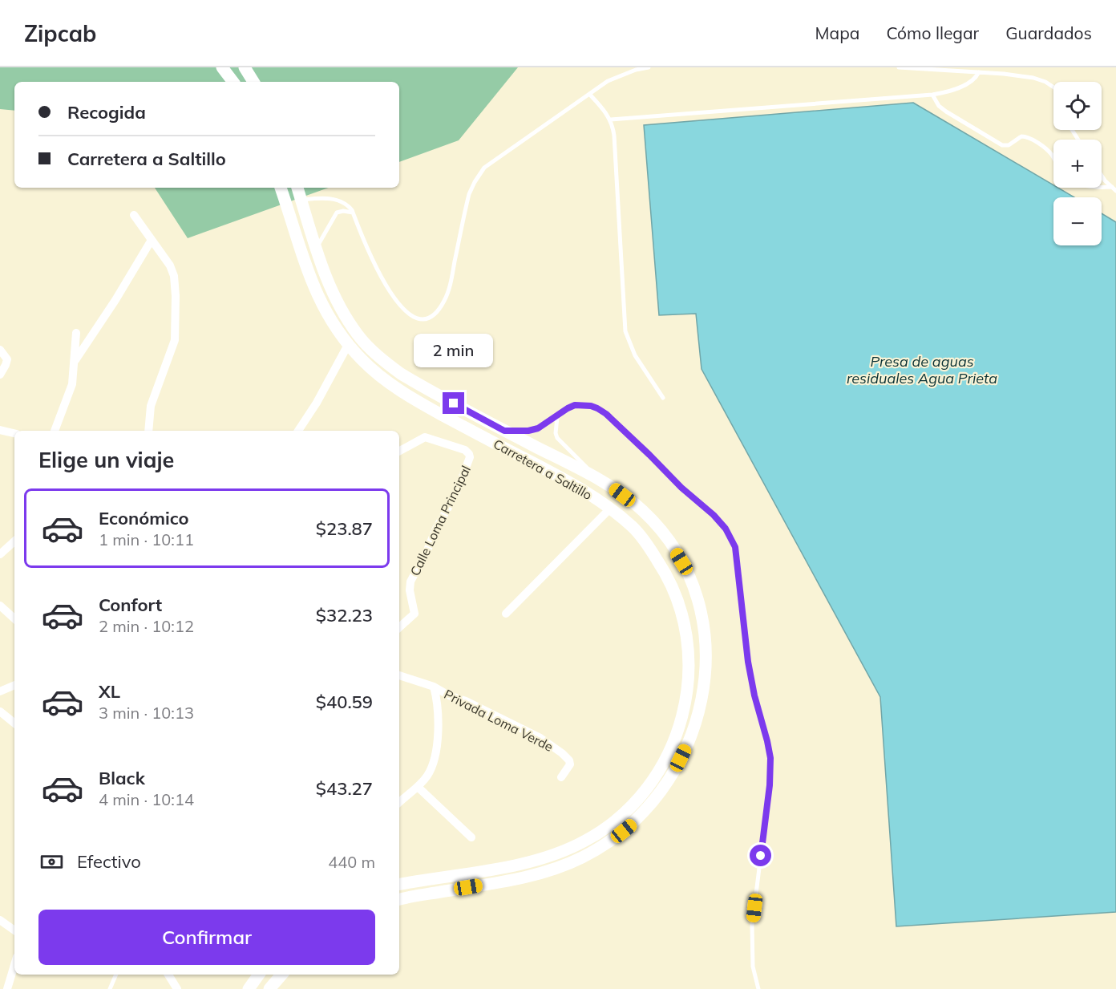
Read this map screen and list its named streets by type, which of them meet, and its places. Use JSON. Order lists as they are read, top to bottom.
{
  "streets": {
    "main road": ["Carretera a Saltillo"],
    "street": ["Calle Loma Principal", "Privada Loma Verde"]
  },
  "water": ["Presa de aguas residuales Agua Prieta"],
  "page": {
    "header": "Zipcab",
    "nav": ["Mapa", "Cómo llegar", "Guardados"],
    "map_buttons": ["+", "−"],
    "banner": ["Recogida", "Carretera a Saltillo"],
    "bubble": "2 min",
    "heading": "Elige un viaje",
    "list": [
      {
        "name": "Económico",
        "note": "1 min · 10:11",
        "value": "$23.87"
      },
      {
        "name": "Confort",
        "note": "2 min · 10:12",
        "value": "$32.23"
      },
      {
        "name": "XL",
        "note": "3 min · 10:13",
        "value": "$40.59"
      },
      {
        "name": "Black",
        "note": "4 min · 10:14",
        "value": "$43.27"
      }
    ],
    "pay": ["Efectivo", "440 m"],
    "buttons": "Confirmar"
  }
}
